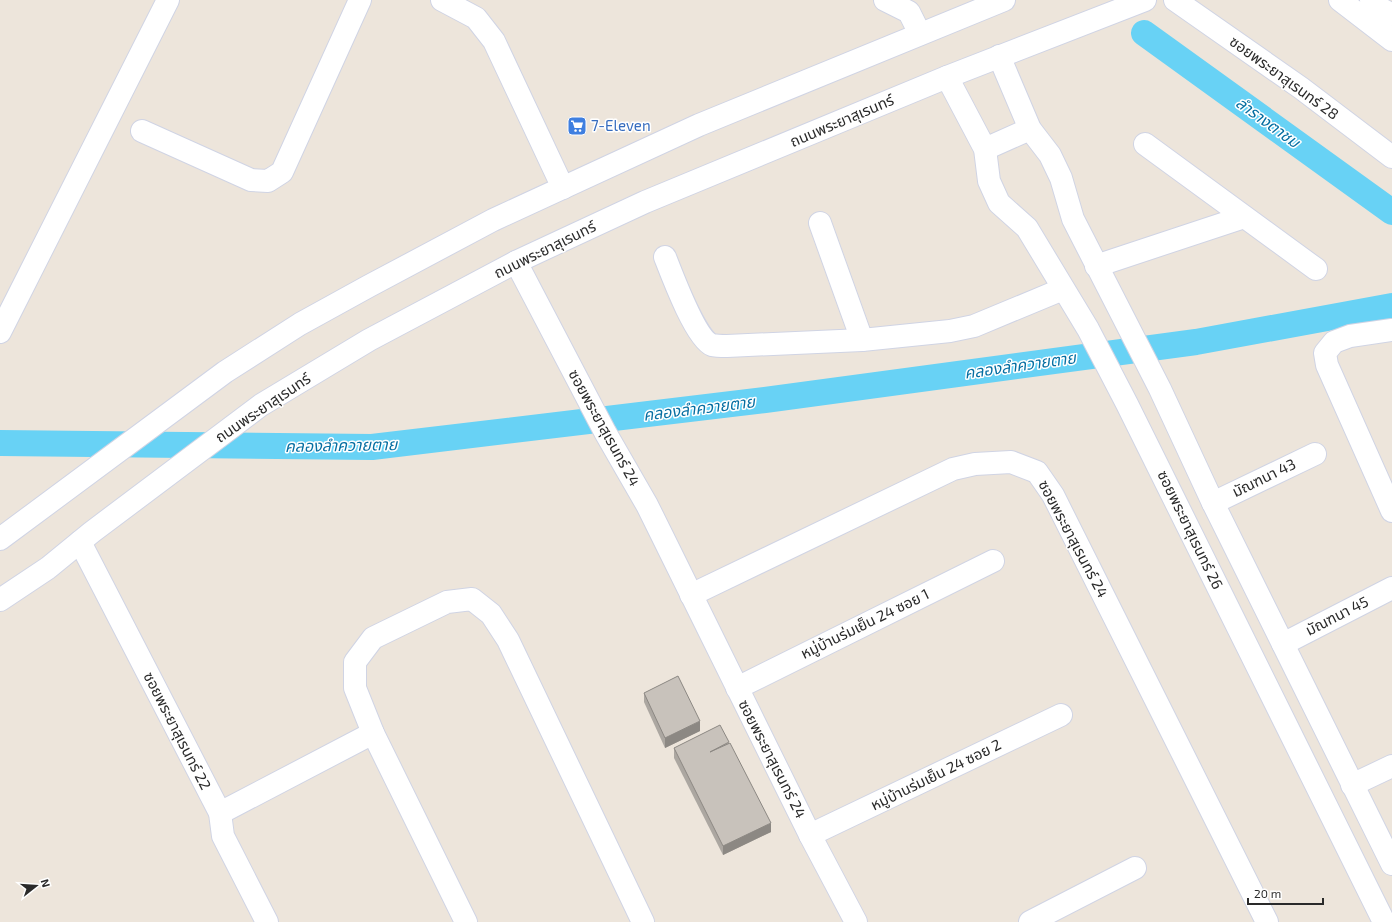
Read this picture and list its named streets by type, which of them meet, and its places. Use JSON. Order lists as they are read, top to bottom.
{
  "streets": {
    "street": [
      "ซอยพระยาสุเรนทร์ 28",
      "ถนนพระยาสุเรนทร์",
      "ซอยพระยาสุเรนทร์ 24",
      "มัณฑนา 43",
      "ซอยพระยาสุเรนทร์ 26",
      "มัณฑนา 45",
      "หมู่บ้านร่มเย็น 24 ซอย 1",
      "ซอยพระยาสุเรนทร์ 22",
      "หมู่บ้านร่มเย็น 24 ซอย 2"
    ]
  },
  "crossings": [
    ["ถนนพระยาสุเรนทร์", "ซอยพระยาสุเรนทร์ 24"],
    ["ถนนพระยาสุเรนทร์", "ซอยพระยาสุเรนทร์ 26"],
    ["ถนนพระยาสุเรนทร์", "ซอยพระยาสุเรนทร์ 22"],
    ["ซอยพระยาสุเรนทร์ 24", "หมู่บ้านร่มเย็น 24 ซอย 1"],
    ["ซอยพระยาสุเรนทร์ 24", "หมู่บ้านร่มเย็น 24 ซอย 2"]
  ],
  "water": ["ลำรางตาชม", "คลองลำควายตาย"],
  "places": {
    "supermarket": ["7-Eleven"]
  },
  "scale_bar": "20 m",
  "north": "right"
}
